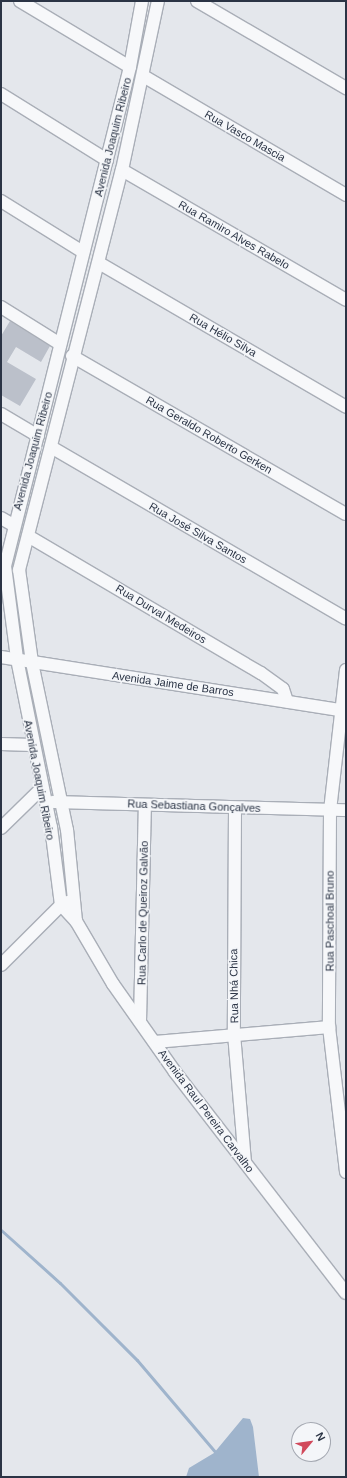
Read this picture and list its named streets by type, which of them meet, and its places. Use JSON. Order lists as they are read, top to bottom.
{
  "streets": {
    "street": [
      "Rua Vasco Mascia",
      "Avenida Joaquim Ribeiro",
      "Rua Ramiro Alves Rabelo",
      "Rua Hélio Silva",
      "Rua Geraldo Roberto Gerken",
      "Rua José Silva Santos",
      "Rua Durval Medeiros",
      "Avenida Jaime de Barros",
      "Rua Sebastiana Gonçalves",
      "Rua Carlo de Queiroz Galvão",
      "Rua Paschoal Bruno",
      "Rua Nhá Chica",
      "Avenida Raul Pereira Carvalho"
    ]
  },
  "crossings": [
    ["Rua Vasco Mascia", "Avenida Joaquim Ribeiro"],
    ["Avenida Joaquim Ribeiro", "Rua Ramiro Alves Rabelo"],
    ["Avenida Joaquim Ribeiro", "Rua Hélio Silva"],
    ["Avenida Joaquim Ribeiro", "Rua Geraldo Roberto Gerken"],
    ["Avenida Joaquim Ribeiro", "Rua José Silva Santos"],
    ["Avenida Joaquim Ribeiro", "Rua Durval Medeiros"],
    ["Avenida Joaquim Ribeiro", "Avenida Jaime de Barros"],
    ["Avenida Joaquim Ribeiro", "Rua Sebastiana Gonçalves"],
    ["Avenida Joaquim Ribeiro", "Avenida Raul Pereira Carvalho"],
    ["Rua Durval Medeiros", "Avenida Jaime de Barros"],
    ["Avenida Jaime de Barros", "Rua Paschoal Bruno"],
    ["Rua Sebastiana Gonçalves", "Rua Carlo de Queiroz Galvão"],
    ["Rua Sebastiana Gonçalves", "Rua Paschoal Bruno"],
    ["Rua Sebastiana Gonçalves", "Rua Nhá Chica"],
    ["Rua Carlo de Queiroz Galvão", "Avenida Raul Pereira Carvalho"],
    ["Rua Nhá Chica", "Avenida Raul Pereira Carvalho"]
  ],
  "north": "top right"
}
